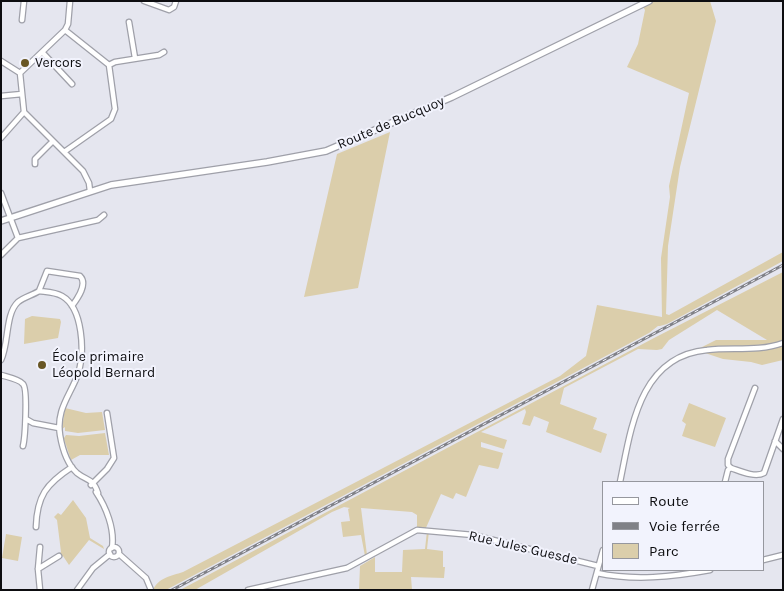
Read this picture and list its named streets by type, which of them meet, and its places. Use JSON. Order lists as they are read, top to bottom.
{
  "streets": {
    "main road": ["Route de Bucquoy"],
    "street": ["Rue Jules Guesde"]
  },
  "places": ["Vercors", "École primaire Léopold Bernard"],
  "legend": ["Route", "Voie ferrée", "Parc"]
}
